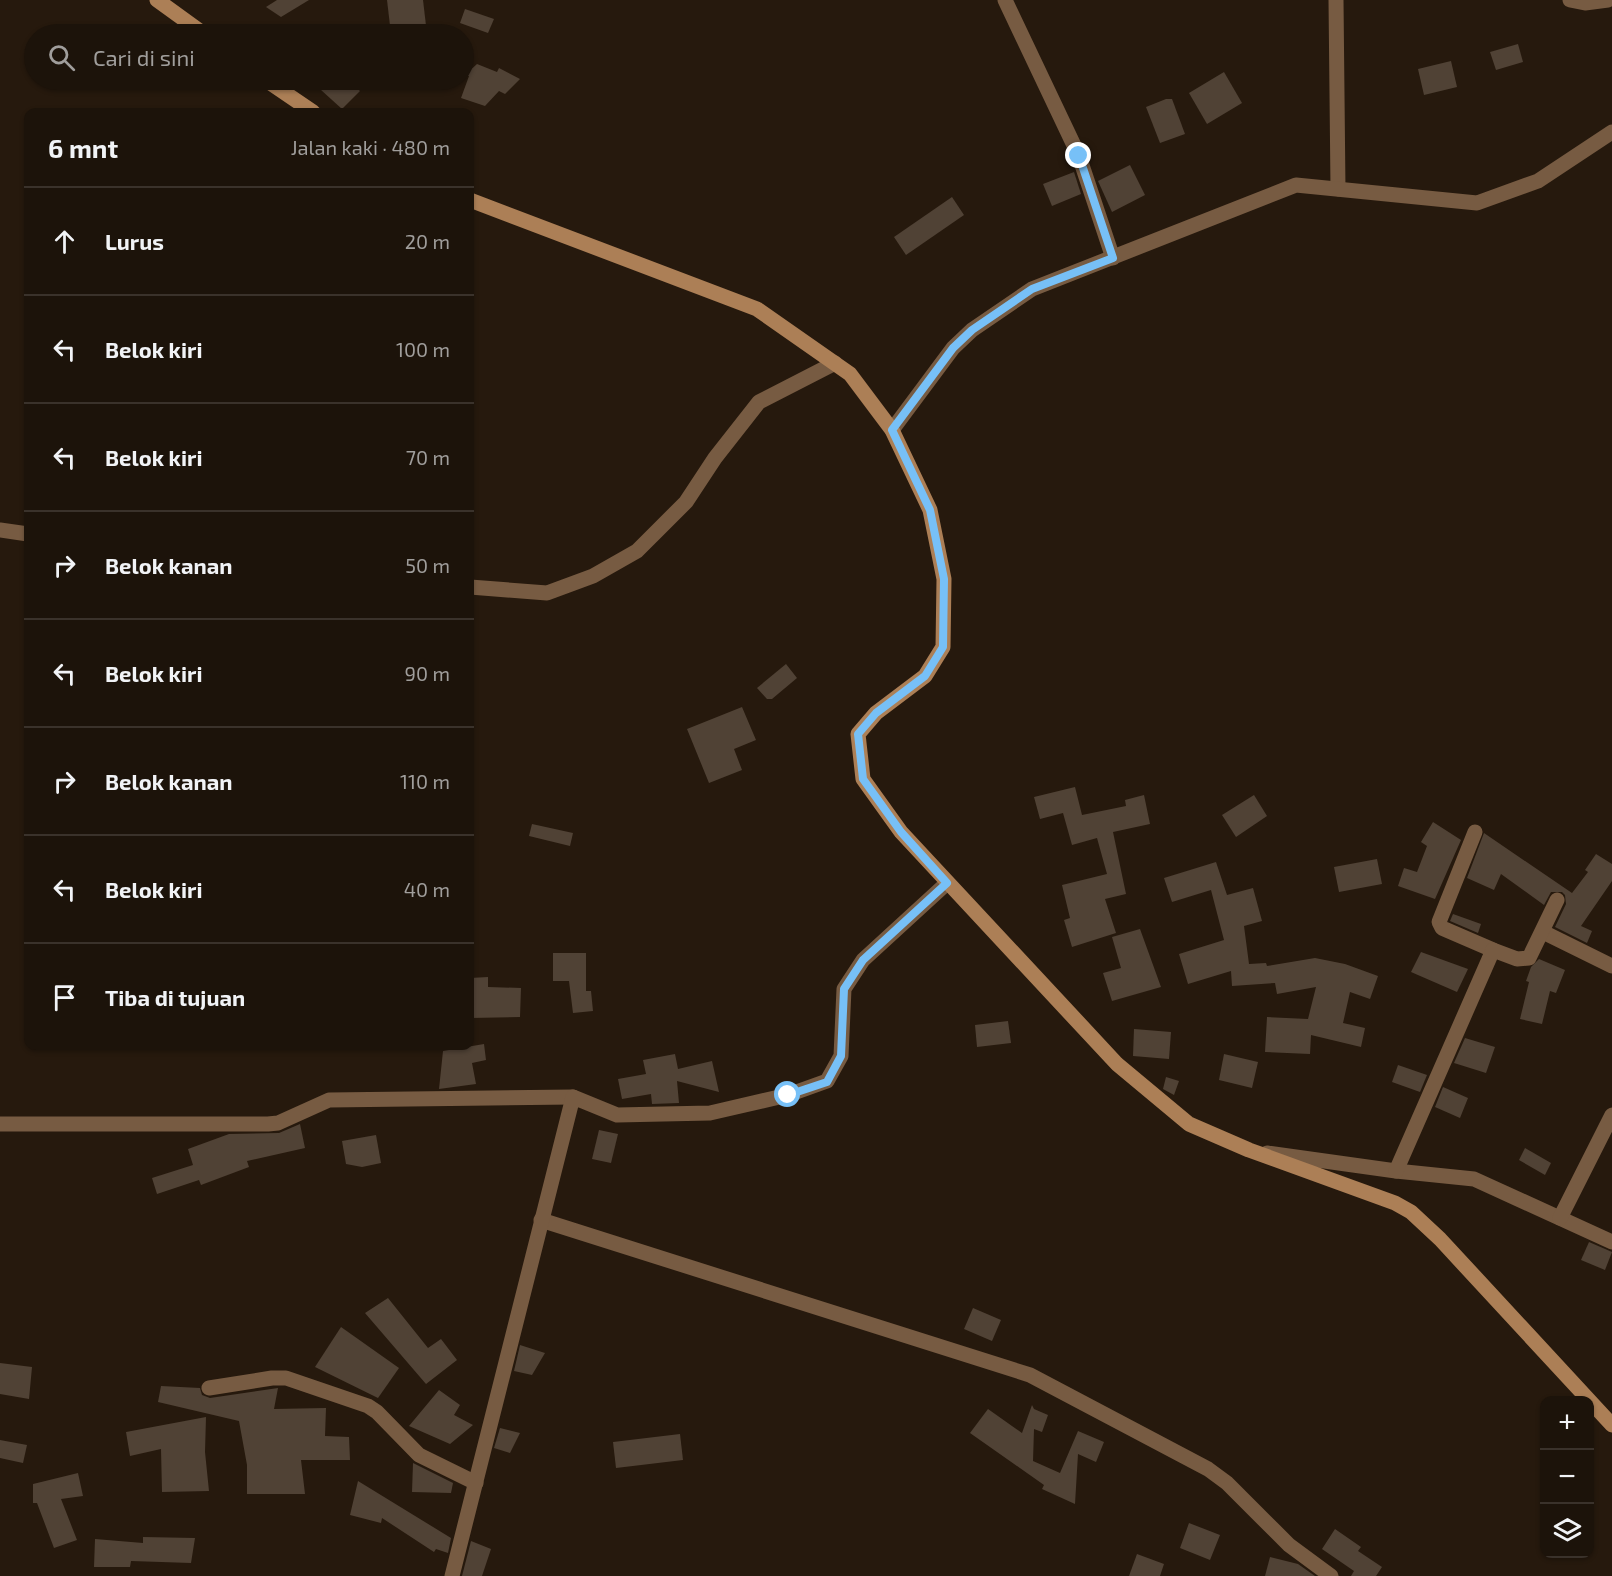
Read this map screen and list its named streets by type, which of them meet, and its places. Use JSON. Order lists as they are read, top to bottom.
{
  "page": {
    "search": "Cari di sini",
    "heading": ["6 mnt", "Jalan kaki · 480 m"],
    "list": [
      ["Lurus", "20 m"],
      ["Belok kiri", "100 m"],
      ["Belok kiri", "70 m"],
      ["Belok kanan", "50 m"],
      ["Belok kiri", "90 m"],
      ["Belok kanan", "110 m"],
      ["Belok kiri", "40 m"],
      "Tiba di tujuan"
    ],
    "map_buttons": ["+", "−"]
  }
}
